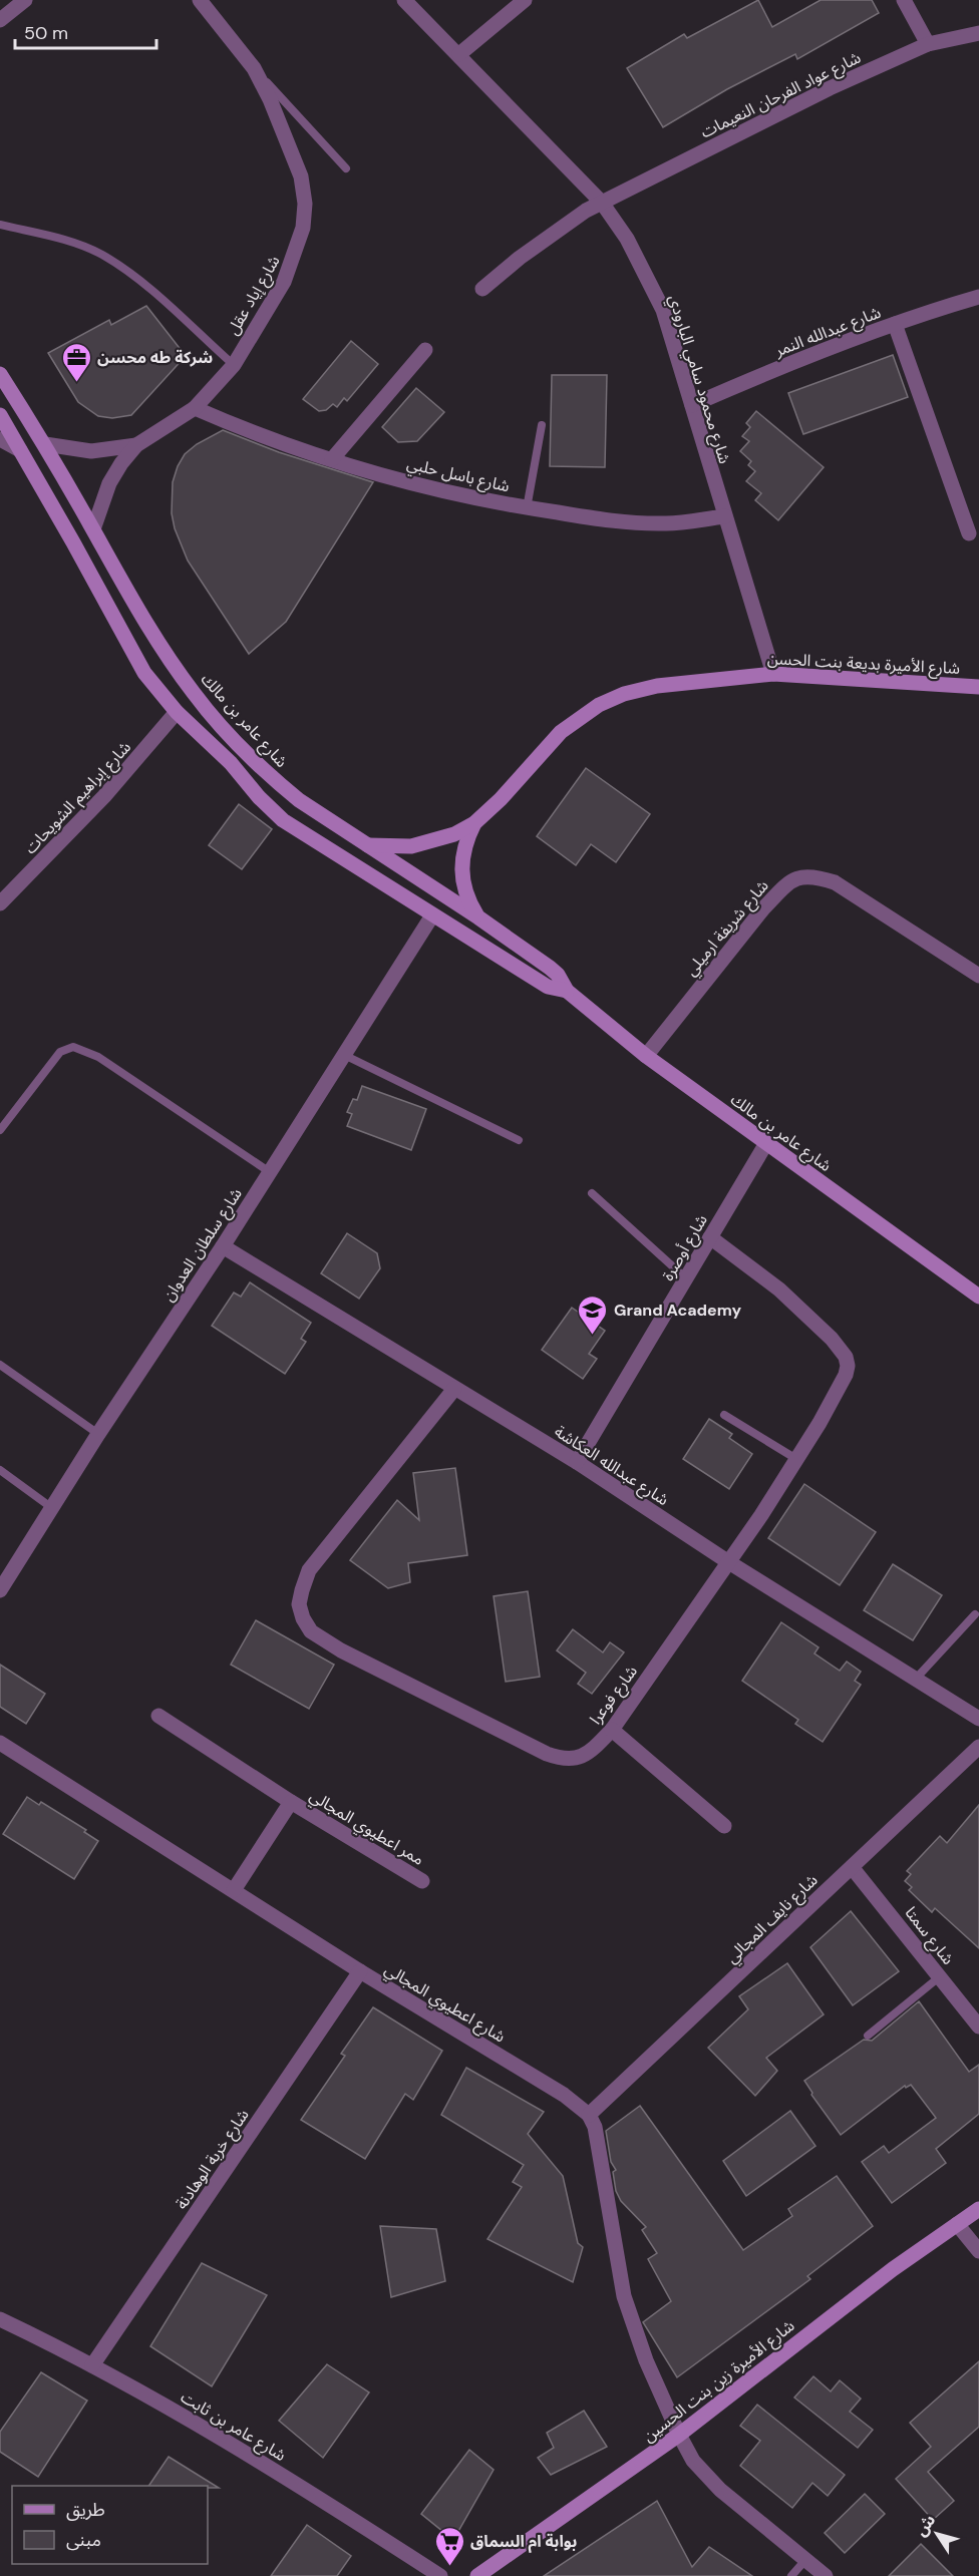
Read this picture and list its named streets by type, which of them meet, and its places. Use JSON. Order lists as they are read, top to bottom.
{
  "streets": {
    "street": [
      "شارع عواد الفرحان النعيمات",
      "شارع إياد عقل",
      "شارع عبدالله النمر",
      "شارع محمود سامي البارودي",
      "شارع باسل حلبي",
      "شارع الأميرة بديعة بنت الحسن",
      "شارع عامر بن مالك",
      "شارع إبراهيم الشويحات",
      "شارع شريفة ارميلي",
      "شارع سلطان العدوان",
      "شارع أوصرة",
      "شارع عبدالله العكاشة",
      "شارع فوعرا",
      "ممر اعطيوي المجالي",
      "شارع نايف المجالي",
      "شارع سمتا",
      "شارع اعطيوي المجالي",
      "شارع خربة الوهادنة",
      "شارع الأميرة زين بنت الحسين",
      "شارع عامر بن ثابت"
    ]
  },
  "crossings": [
    ["شارع عواد الفرحان النعيمات", "شارع محمود سامي البارودي"],
    ["شارع إياد عقل", "شارع باسل حلبي"],
    ["شارع إياد عقل", "شارع عامر بن مالك"],
    ["شارع عبدالله النمر", "شارع محمود سامي البارودي"],
    ["شارع محمود سامي البارودي", "شارع باسل حلبي"],
    ["شارع محمود سامي البارودي", "شارع الأميرة بديعة بنت الحسن"],
    ["شارع الأميرة بديعة بنت الحسن", "شارع عامر بن مالك"],
    ["شارع عامر بن مالك", "شارع إبراهيم الشويحات"],
    ["شارع عامر بن مالك", "شارع شريفة ارميلي"],
    ["شارع عامر بن مالك", "شارع سلطان العدوان"],
    ["شارع عامر بن مالك", "شارع أوصرة"],
    ["شارع سلطان العدوان", "شارع عبدالله العكاشة"],
    ["شارع أوصرة", "شارع عبدالله العكاشة"],
    ["شارع أوصرة", "شارع فوعرا"],
    ["شارع عبدالله العكاشة", "شارع فوعرا"],
    ["ممر اعطيوي المجالي", "شارع اعطيوي المجالي"],
    ["شارع نايف المجالي", "شارع سمتا"],
    ["شارع نايف المجالي", "شارع اعطيوي المجالي"],
    ["شارع اعطيوي المجالي", "شارع خربة الوهادنة"],
    ["شارع خربة الوهادنة", "شارع عامر بن ثابت"]
  ],
  "places": {
    "office": ["شركة طه محسن"],
    "school or university": ["Grand Academy"],
    "supermarket": ["بوابة ام السماق"]
  },
  "legend": ["طريق", "مبنى"],
  "scale_bar": "50 m",
  "north": "top left"
}
